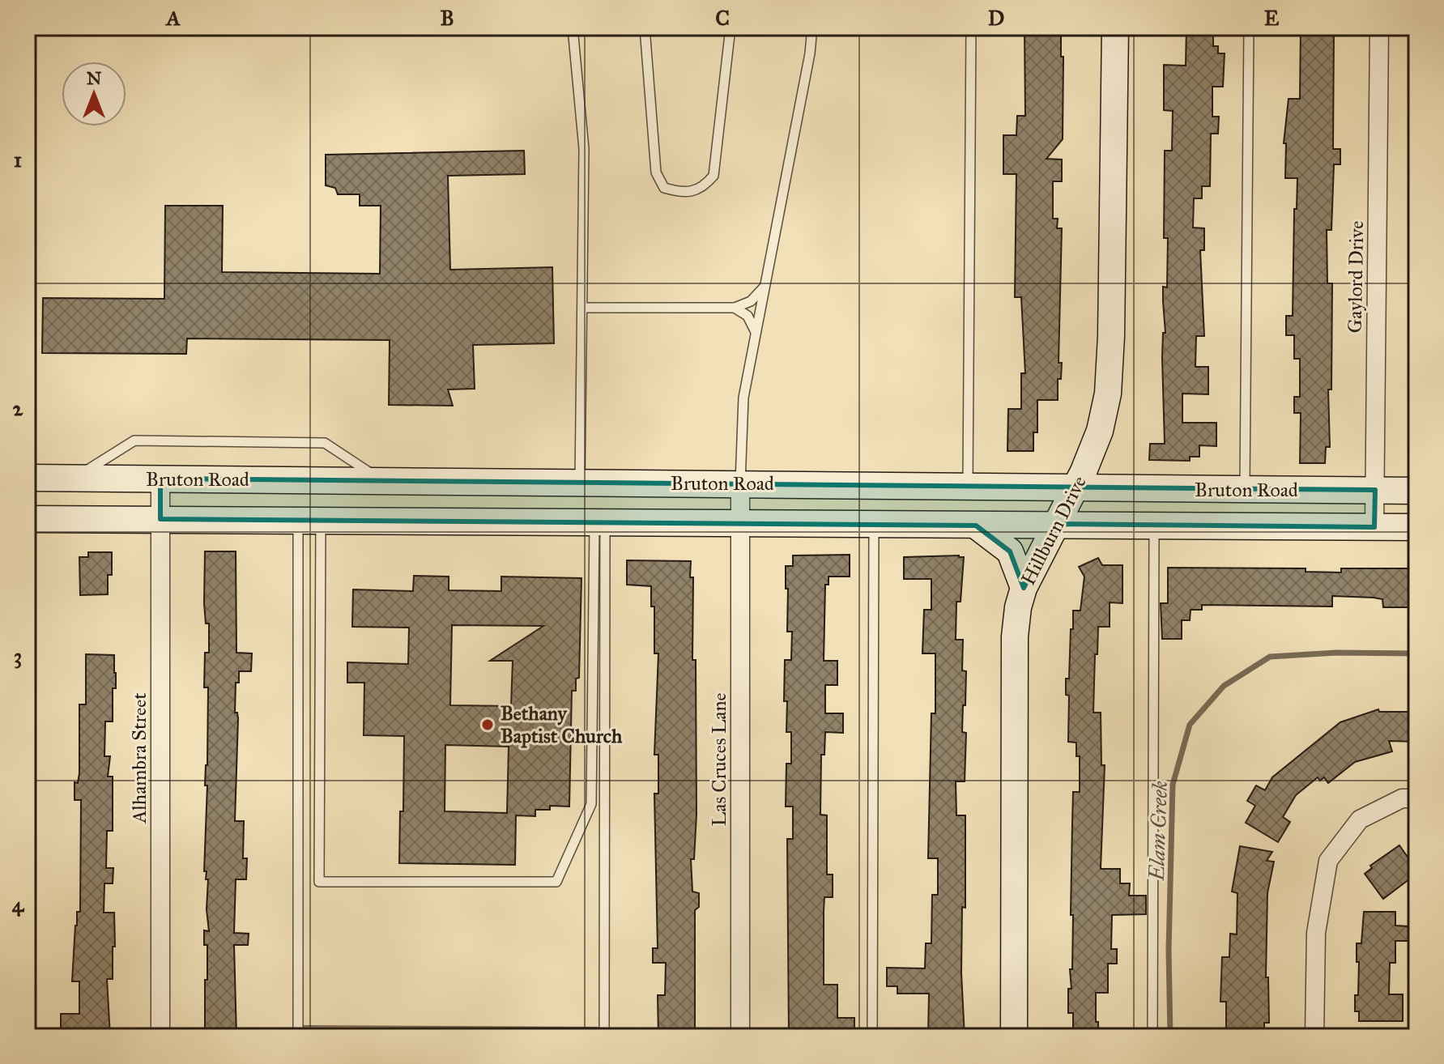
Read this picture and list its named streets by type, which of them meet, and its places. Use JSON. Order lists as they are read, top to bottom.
{
  "streets": {
    "main road": ["Bruton Road", "Hillburn Drive"],
    "street": ["Gaylord Drive", "Alhambra Street", "Las Cruces Lane"]
  },
  "crossings": [
    ["Gaylord Drive", "Bruton Road"],
    ["Bruton Road", "Hillburn Drive"],
    ["Bruton Road", "Alhambra Street"],
    ["Bruton Road", "Las Cruces Lane"]
  ],
  "water": ["Elam Creek"],
  "places": ["Bethany Baptist Church"],
  "north": "top",
  "grid": {
    "columns": [
      "A",
      "B",
      "C",
      "D",
      "E"
    ],
    "rows": [
      "1",
      "2",
      "3",
      "4"
    ]
  }
}
